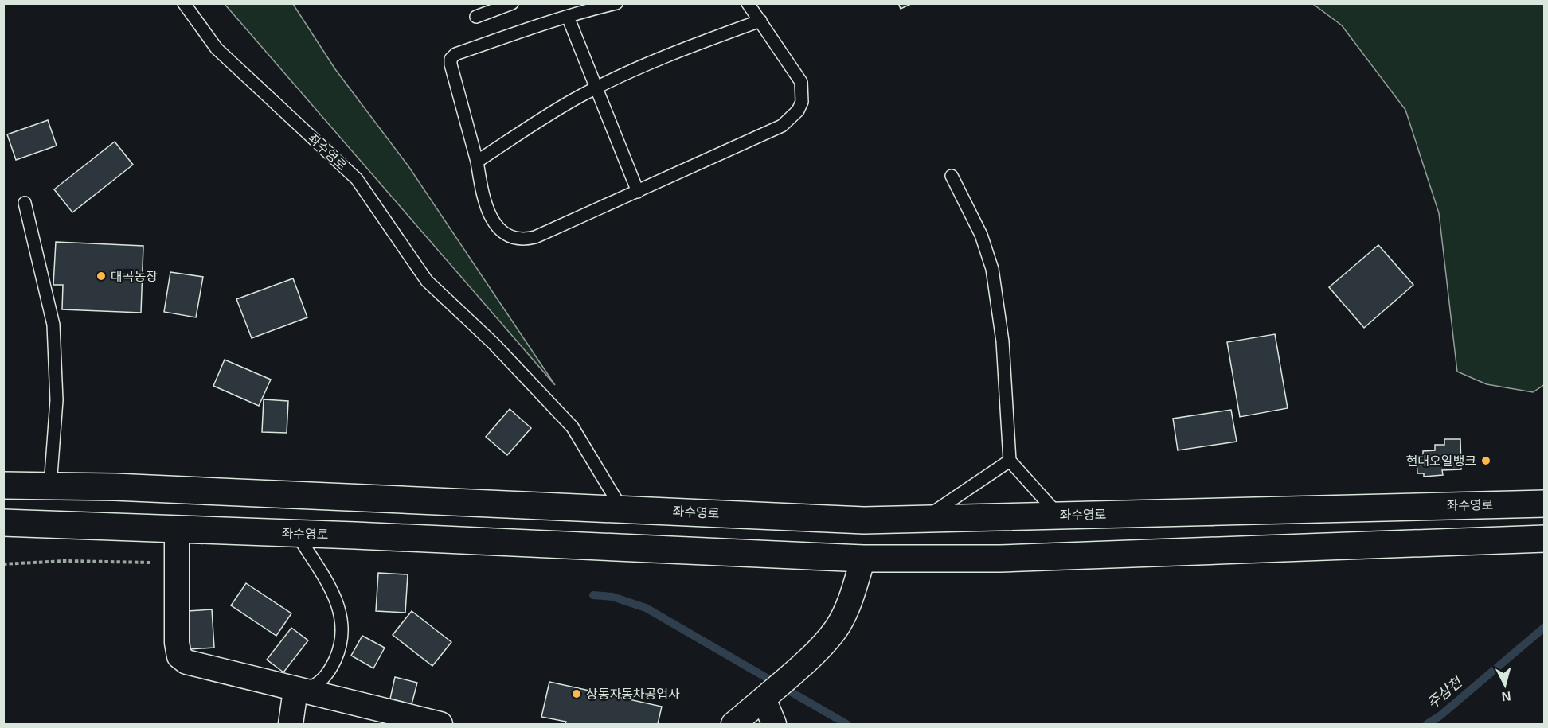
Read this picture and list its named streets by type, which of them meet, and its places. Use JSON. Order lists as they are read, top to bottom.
{
  "streets": {
    "street": ["좌수영로"]
  },
  "water": ["주삼천"],
  "places": ["대곡농장", "현대오일뱅크", "상동자동차공업사"],
  "north": "bottom"
}
